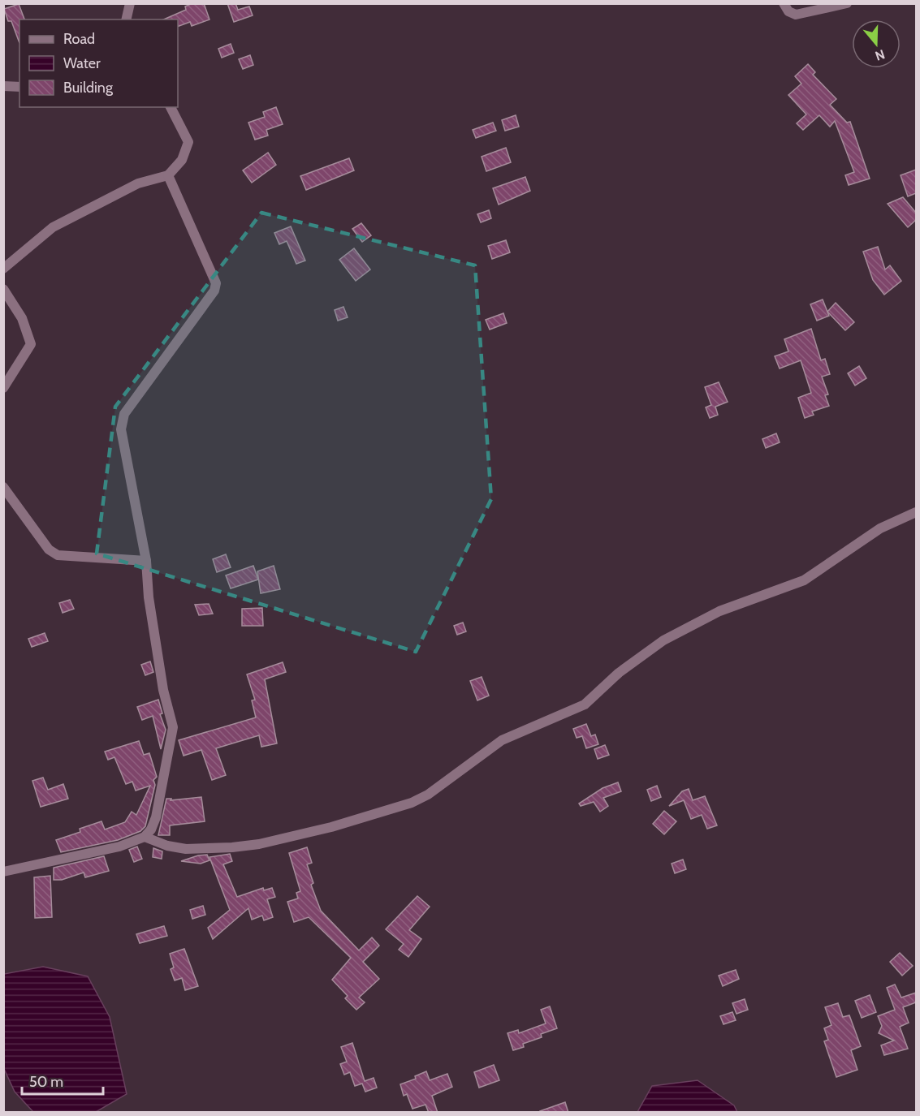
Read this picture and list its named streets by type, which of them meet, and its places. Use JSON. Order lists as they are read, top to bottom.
{
  "legend": ["Road", "Water", "Building"],
  "scale_bar": "50 m",
  "north": "bottom"
}
